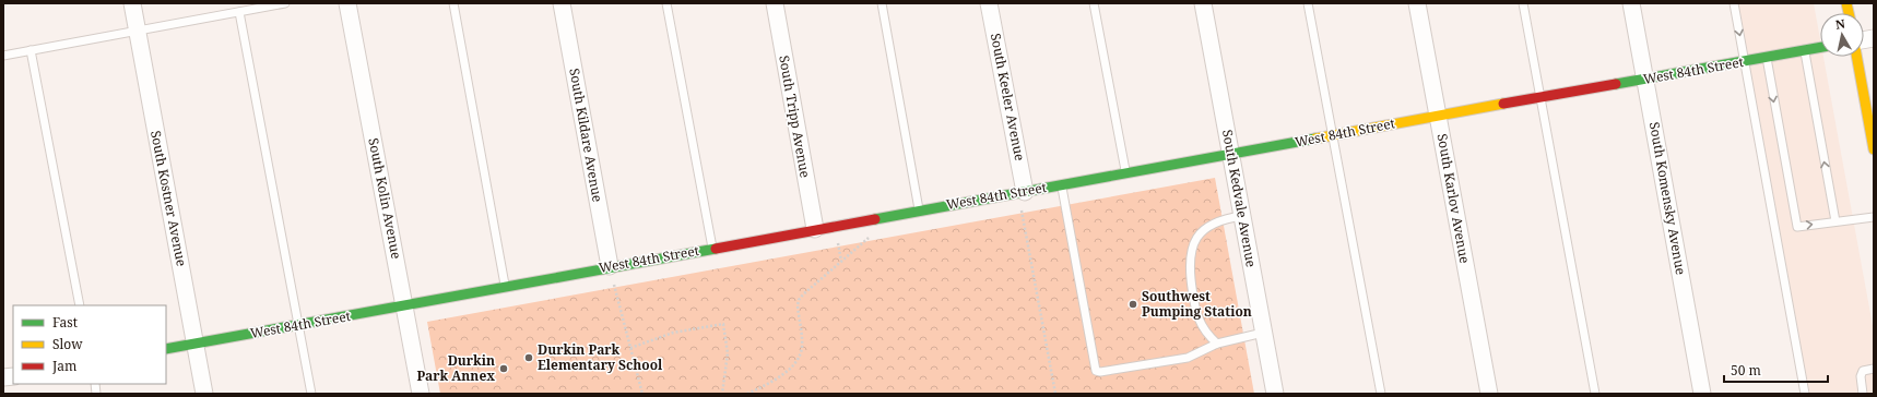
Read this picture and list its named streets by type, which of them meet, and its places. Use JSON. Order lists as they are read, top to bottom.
{
  "streets": {
    "street": [
      "West 84th Street",
      "South Keeler Avenue",
      "South Tripp Avenue",
      "South Kildare Avenue",
      "South Kostner Avenue",
      "South Kolin Avenue",
      "South Kedvale Avenue",
      "South Karlov Avenue",
      "South Komensky Avenue"
    ]
  },
  "crossings": [
    ["West 84th Street", "South Keeler Avenue"],
    ["West 84th Street", "South Tripp Avenue"],
    ["West 84th Street", "South Kildare Avenue"],
    ["West 84th Street", "South Kostner Avenue"],
    ["West 84th Street", "South Kolin Avenue"],
    ["West 84th Street", "South Kedvale Avenue"],
    ["West 84th Street", "South Karlov Avenue"],
    ["West 84th Street", "South Komensky Avenue"]
  ],
  "places": ["Southwest Pumping Station", "Durkin Park Elementary School", "Durkin Park Annex"],
  "legend": ["Fast", "Slow", "Jam"],
  "scale_bar": "50 m",
  "north": "top"
}
